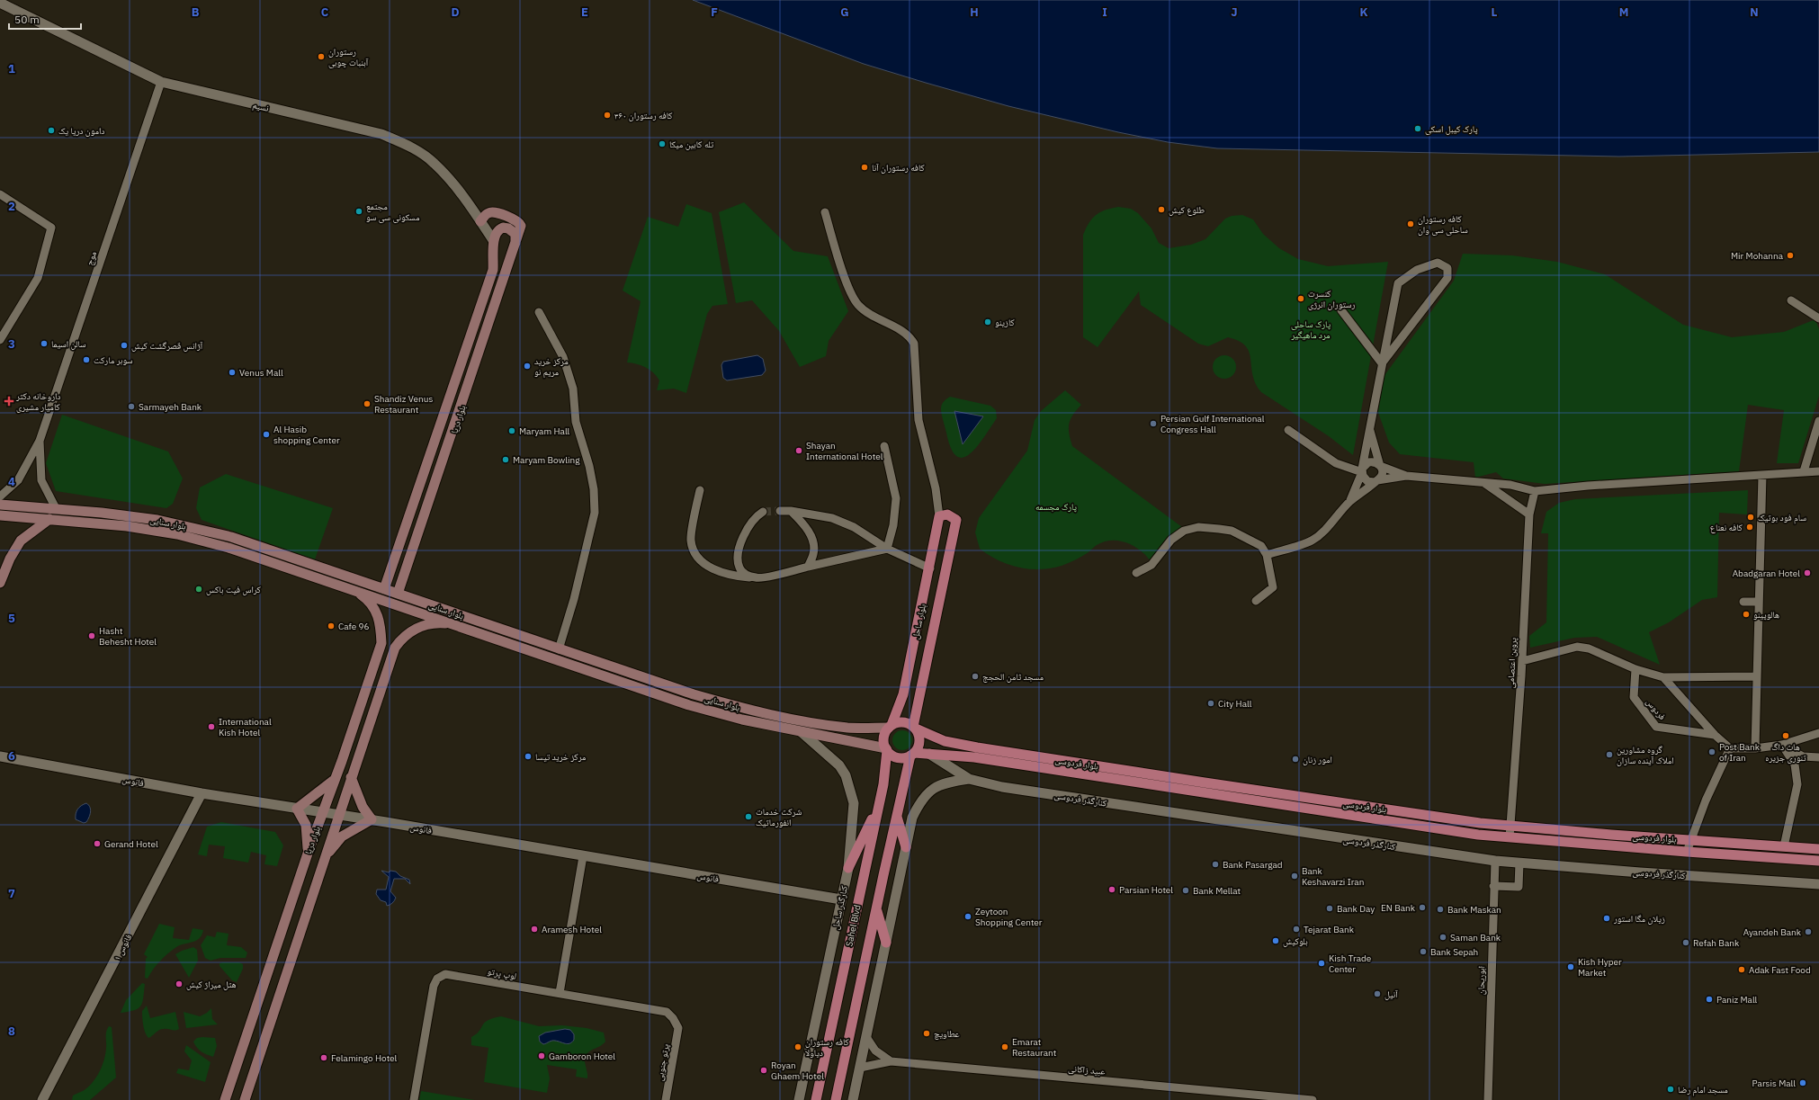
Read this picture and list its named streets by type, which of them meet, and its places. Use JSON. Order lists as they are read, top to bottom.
{
  "streets": {
    "main road": [
      "بلوار دریا",
      "بلوار سنایی",
      "بلوار ساحل",
      "بلوار فردوسی",
      "Sahel Blvd"
    ],
    "street": [
      "نسیم",
      "موج",
      "پروین اعتصامی",
      "فردوس",
      "فانوس",
      "کنارگذر فردوسی",
      "کنارگذر ساحل",
      "فانوس ۱",
      "لوپ پرتو",
      "ابوریحان",
      "پرتو جنوبی",
      "عبید زاکانی"
    ]
  },
  "crossings": [
    ["نسیم", "موج"],
    ["نسیم", "بلوار دریا"],
    ["بلوار دریا", "بلوار سنایی"],
    ["بلوار دریا", "فانوس"],
    ["بلوار سنایی", "بلوار ساحل"],
    ["بلوار سنایی", "بلوار فردوسی"],
    ["بلوار سنایی", "کنارگذر ساحل"],
    ["بلوار سنایی", "Sahel Blvd"],
    ["بلوار ساحل", "بلوار فردوسی"],
    ["بلوار ساحل", "Sahel Blvd"],
    ["پروین اعتصامی", "بلوار فردوسی"],
    ["بلوار فردوسی", "کنارگذر فردوسی"],
    ["بلوار فردوسی", "Sahel Blvd"],
    ["فانوس", "کنارگذر ساحل"],
    ["فانوس", "فانوس ۱"],
    ["کنارگذر فردوسی", "ابوریحان"],
    ["لوپ پرتو", "پرتو جنوبی"]
  ],
  "parks": ["پارک ساحلی مرد ماهیگیر", "پارک مجسمه"],
  "places": {
    "other": [
      "رستوران آبنبات چوبی",
      "کافه رستوران ۳۶۰",
      "پارک کیبل اسکی",
      "دامون دریا یک",
      "تله کابین میکا",
      "کافه رستوران آنا",
      "طلوع کیش",
      "مجتمع مسکونی سی سو",
      "کافه رستوران ساحلی سی وان",
      "Mir Mohanna",
      "کنسرت رستوران انرژی",
      "کازینو",
      "سالن اسیما",
      "آژانس قصرگشت کیش",
      "سوبر ماركت",
      "مرکز خرید مریم نو",
      "Venus Mall",
      "Shandiz Venus Restaurant",
      "Sarmayeh Bank",
      "Persian Gulf International Congress Hall",
      "Maryam Hall",
      "Al Hasib shopping Center",
      "Shayan International Hotel",
      "Maryam Bowling",
      "سام فود بوتیک",
      "كافه نعناع",
      "Abadgaran Hotel",
      "کراس فیت باکس",
      "هالوپینو",
      "Cafe 96",
      "Hasht Behesht Hotel",
      "مسجد ثامن الحجج",
      "City Hall",
      "International Kish Hotel",
      "هات داگ تنورى جزيره",
      "Post Bank of Iran",
      "گروه مشاورین املاک آینده سازان",
      "مرکز خرید تیسا",
      "امور زنان",
      "شرکت خدمات انفورماتیک",
      "Gerand Hotel",
      "Bank Pasargad",
      "Bank Keshavarzi Iran",
      "Parsian Hotel",
      "Bank Mellat",
      "EN Bank",
      "Bank Day",
      "Bank Maskan",
      "Zeytoon Shopping Center",
      "زیلان مگا استور",
      "Aramesh Hotel",
      "Tejarat Bank",
      "Ayandeh Bank",
      "Saman Bank",
      "بلوکیش",
      "Refah Bank",
      "Bank Sepah",
      "Kish Trade Center",
      "Kish Hyper Market",
      "Adak Fast Food",
      "هتل میراژ کیش",
      "آنیل",
      "Paniz Mall",
      "عطاویچ",
      "کافه رستوران دیاولا",
      "Emarat Restaurant",
      "Gamboron Hotel",
      "Felamingo Hotel",
      "Royan Ghaem Hotel",
      "Parsis Mall",
      "مسجد امام رضا"
    ],
    "health": ["داروخانه دکتر کامیار مشیری"]
  },
  "scale_bar": "50 m",
  "grid": {
    "columns": [
      "B",
      "C",
      "D",
      "E",
      "F",
      "G",
      "H",
      "I",
      "J",
      "K",
      "L",
      "M",
      "N"
    ],
    "rows": [
      "1",
      "2",
      "3",
      "4",
      "5",
      "6",
      "7",
      "8"
    ]
  }
}
